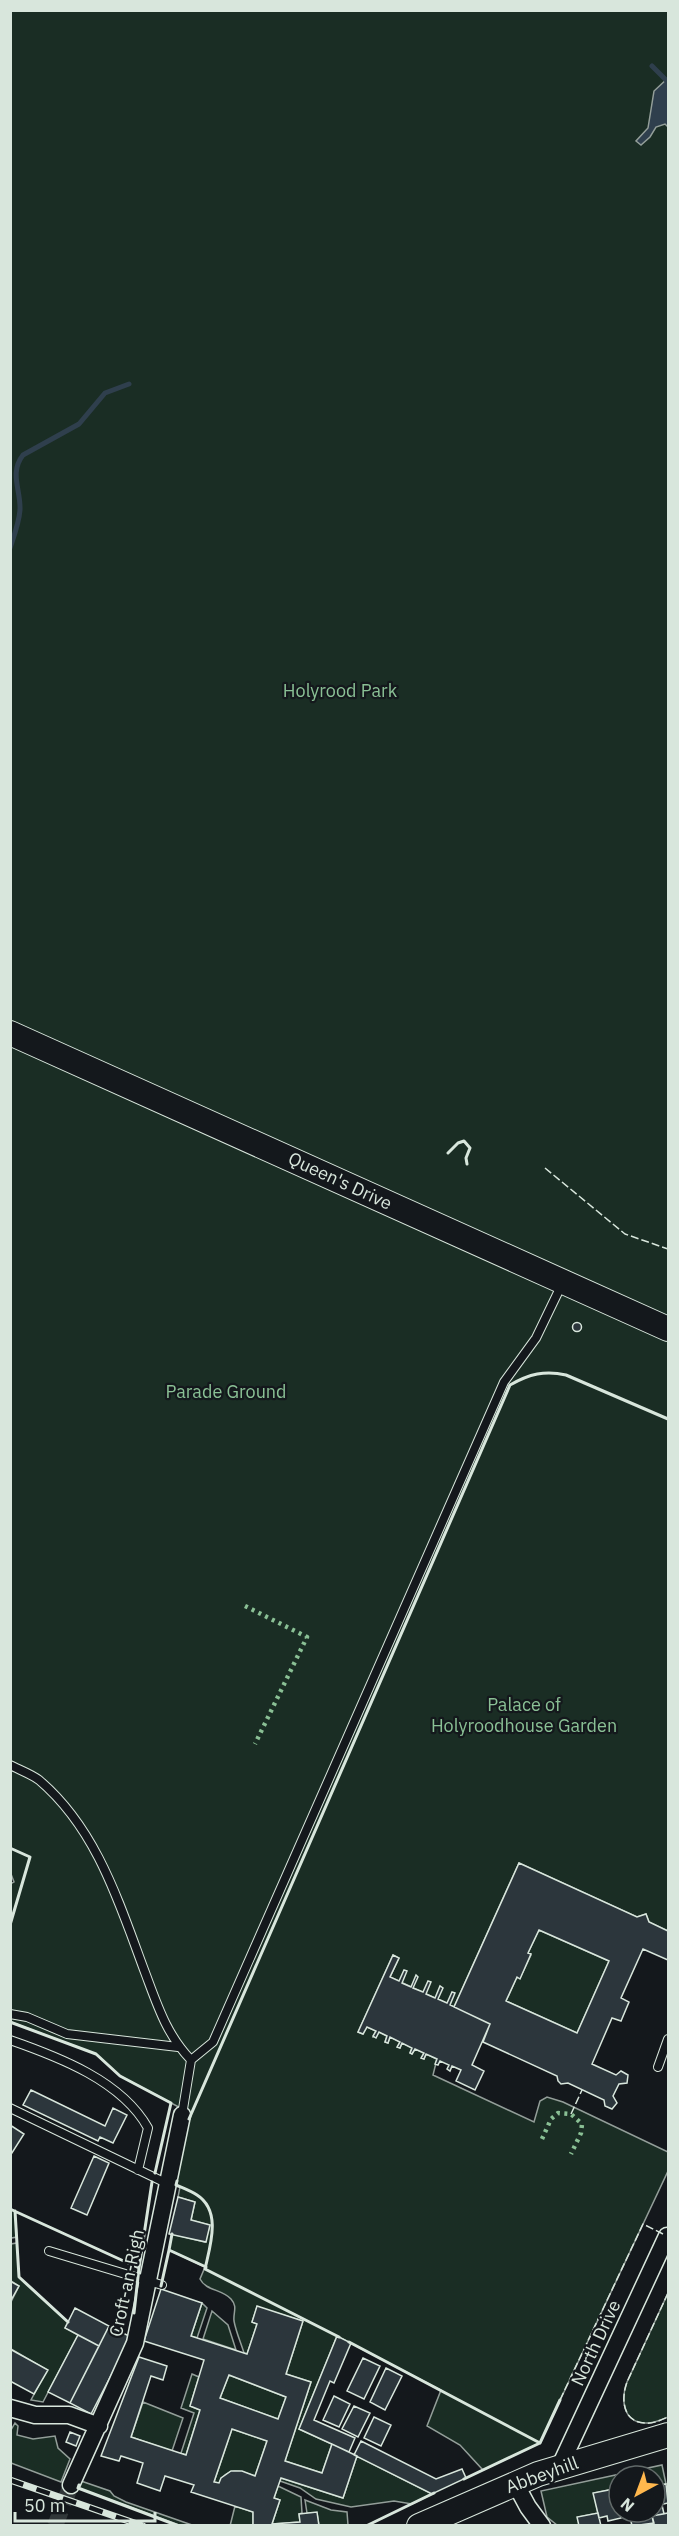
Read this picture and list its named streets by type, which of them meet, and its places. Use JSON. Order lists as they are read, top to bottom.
{
  "streets": {
    "street": [
      "Queen's Drive",
      "Croft-an-Righ",
      "North Drive",
      "Abbeyhill"
    ]
  },
  "crossings": [
    ["North Drive", "Abbeyhill"]
  ],
  "parks": ["Holyrood Park", "Parade Ground", "Palace of Holyroodhouse Garden"],
  "scale_bar": "50 m",
  "north": "bottom left"
}
